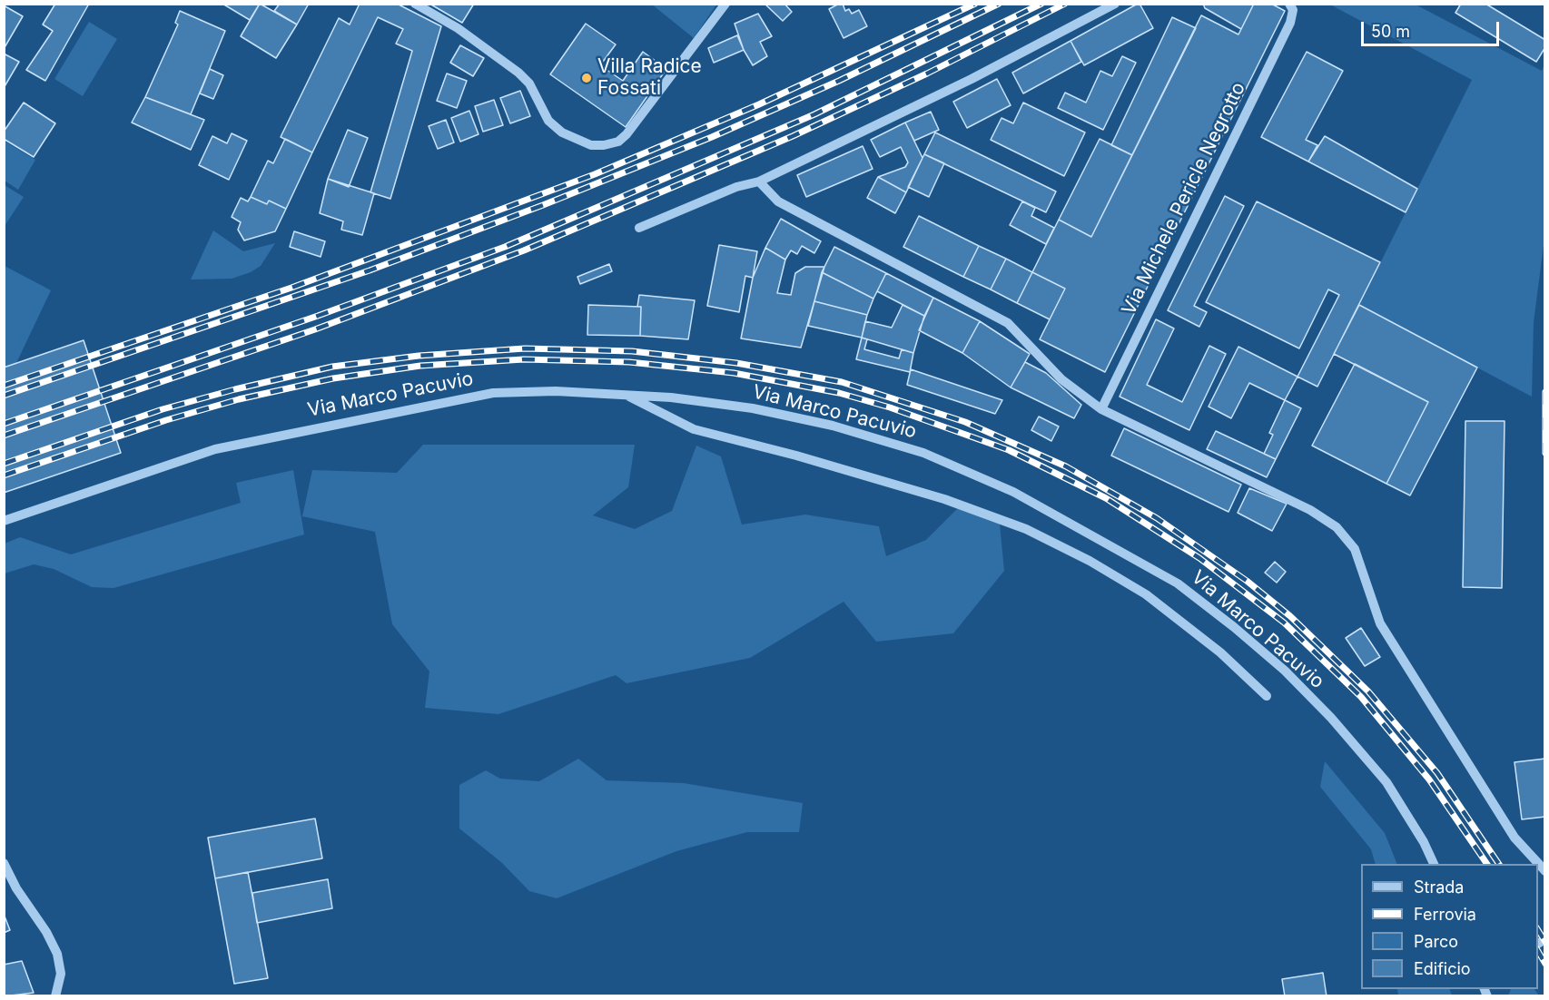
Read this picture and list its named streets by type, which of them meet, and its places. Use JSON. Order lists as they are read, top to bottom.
{
  "streets": {
    "street": ["Via Michele Pericle Negrotto", "Via Marco Pacuvio"]
  },
  "places": ["Villa Radice Fossati"],
  "legend": [
    "Strada",
    "Ferrovia",
    "Parco",
    "Edificio"
  ],
  "scale_bar": "50 m"
}
